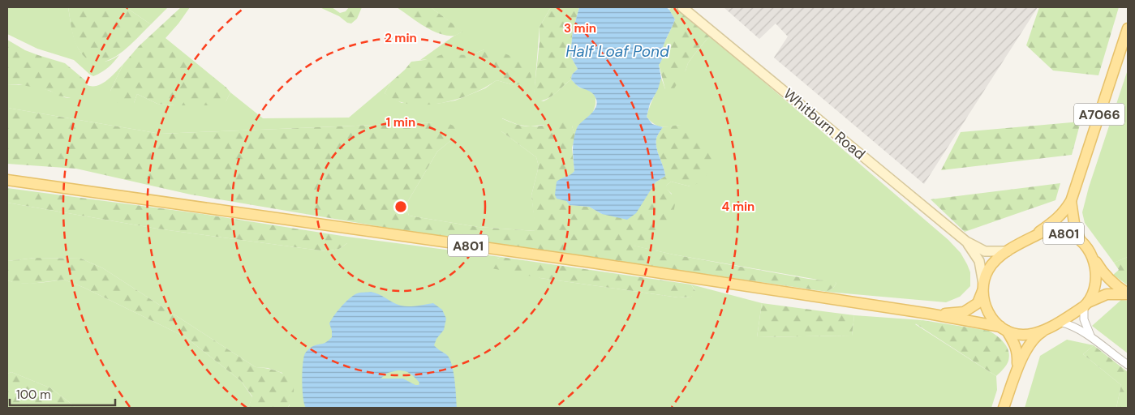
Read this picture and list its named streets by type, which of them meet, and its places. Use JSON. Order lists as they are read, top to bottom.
{
  "streets": {
    "main road": ["A7066", "Whitburn Road", "A801"]
  },
  "crossings": [
    ["A7066", "Whitburn Road"],
    ["A7066", "A801"],
    ["Whitburn Road", "A801"]
  ],
  "water": ["Half Loaf Pond"],
  "scale_bar": "100 m",
  "rings": [
    "3 min",
    "2 min",
    "1 min",
    "4 min"
  ]
}
